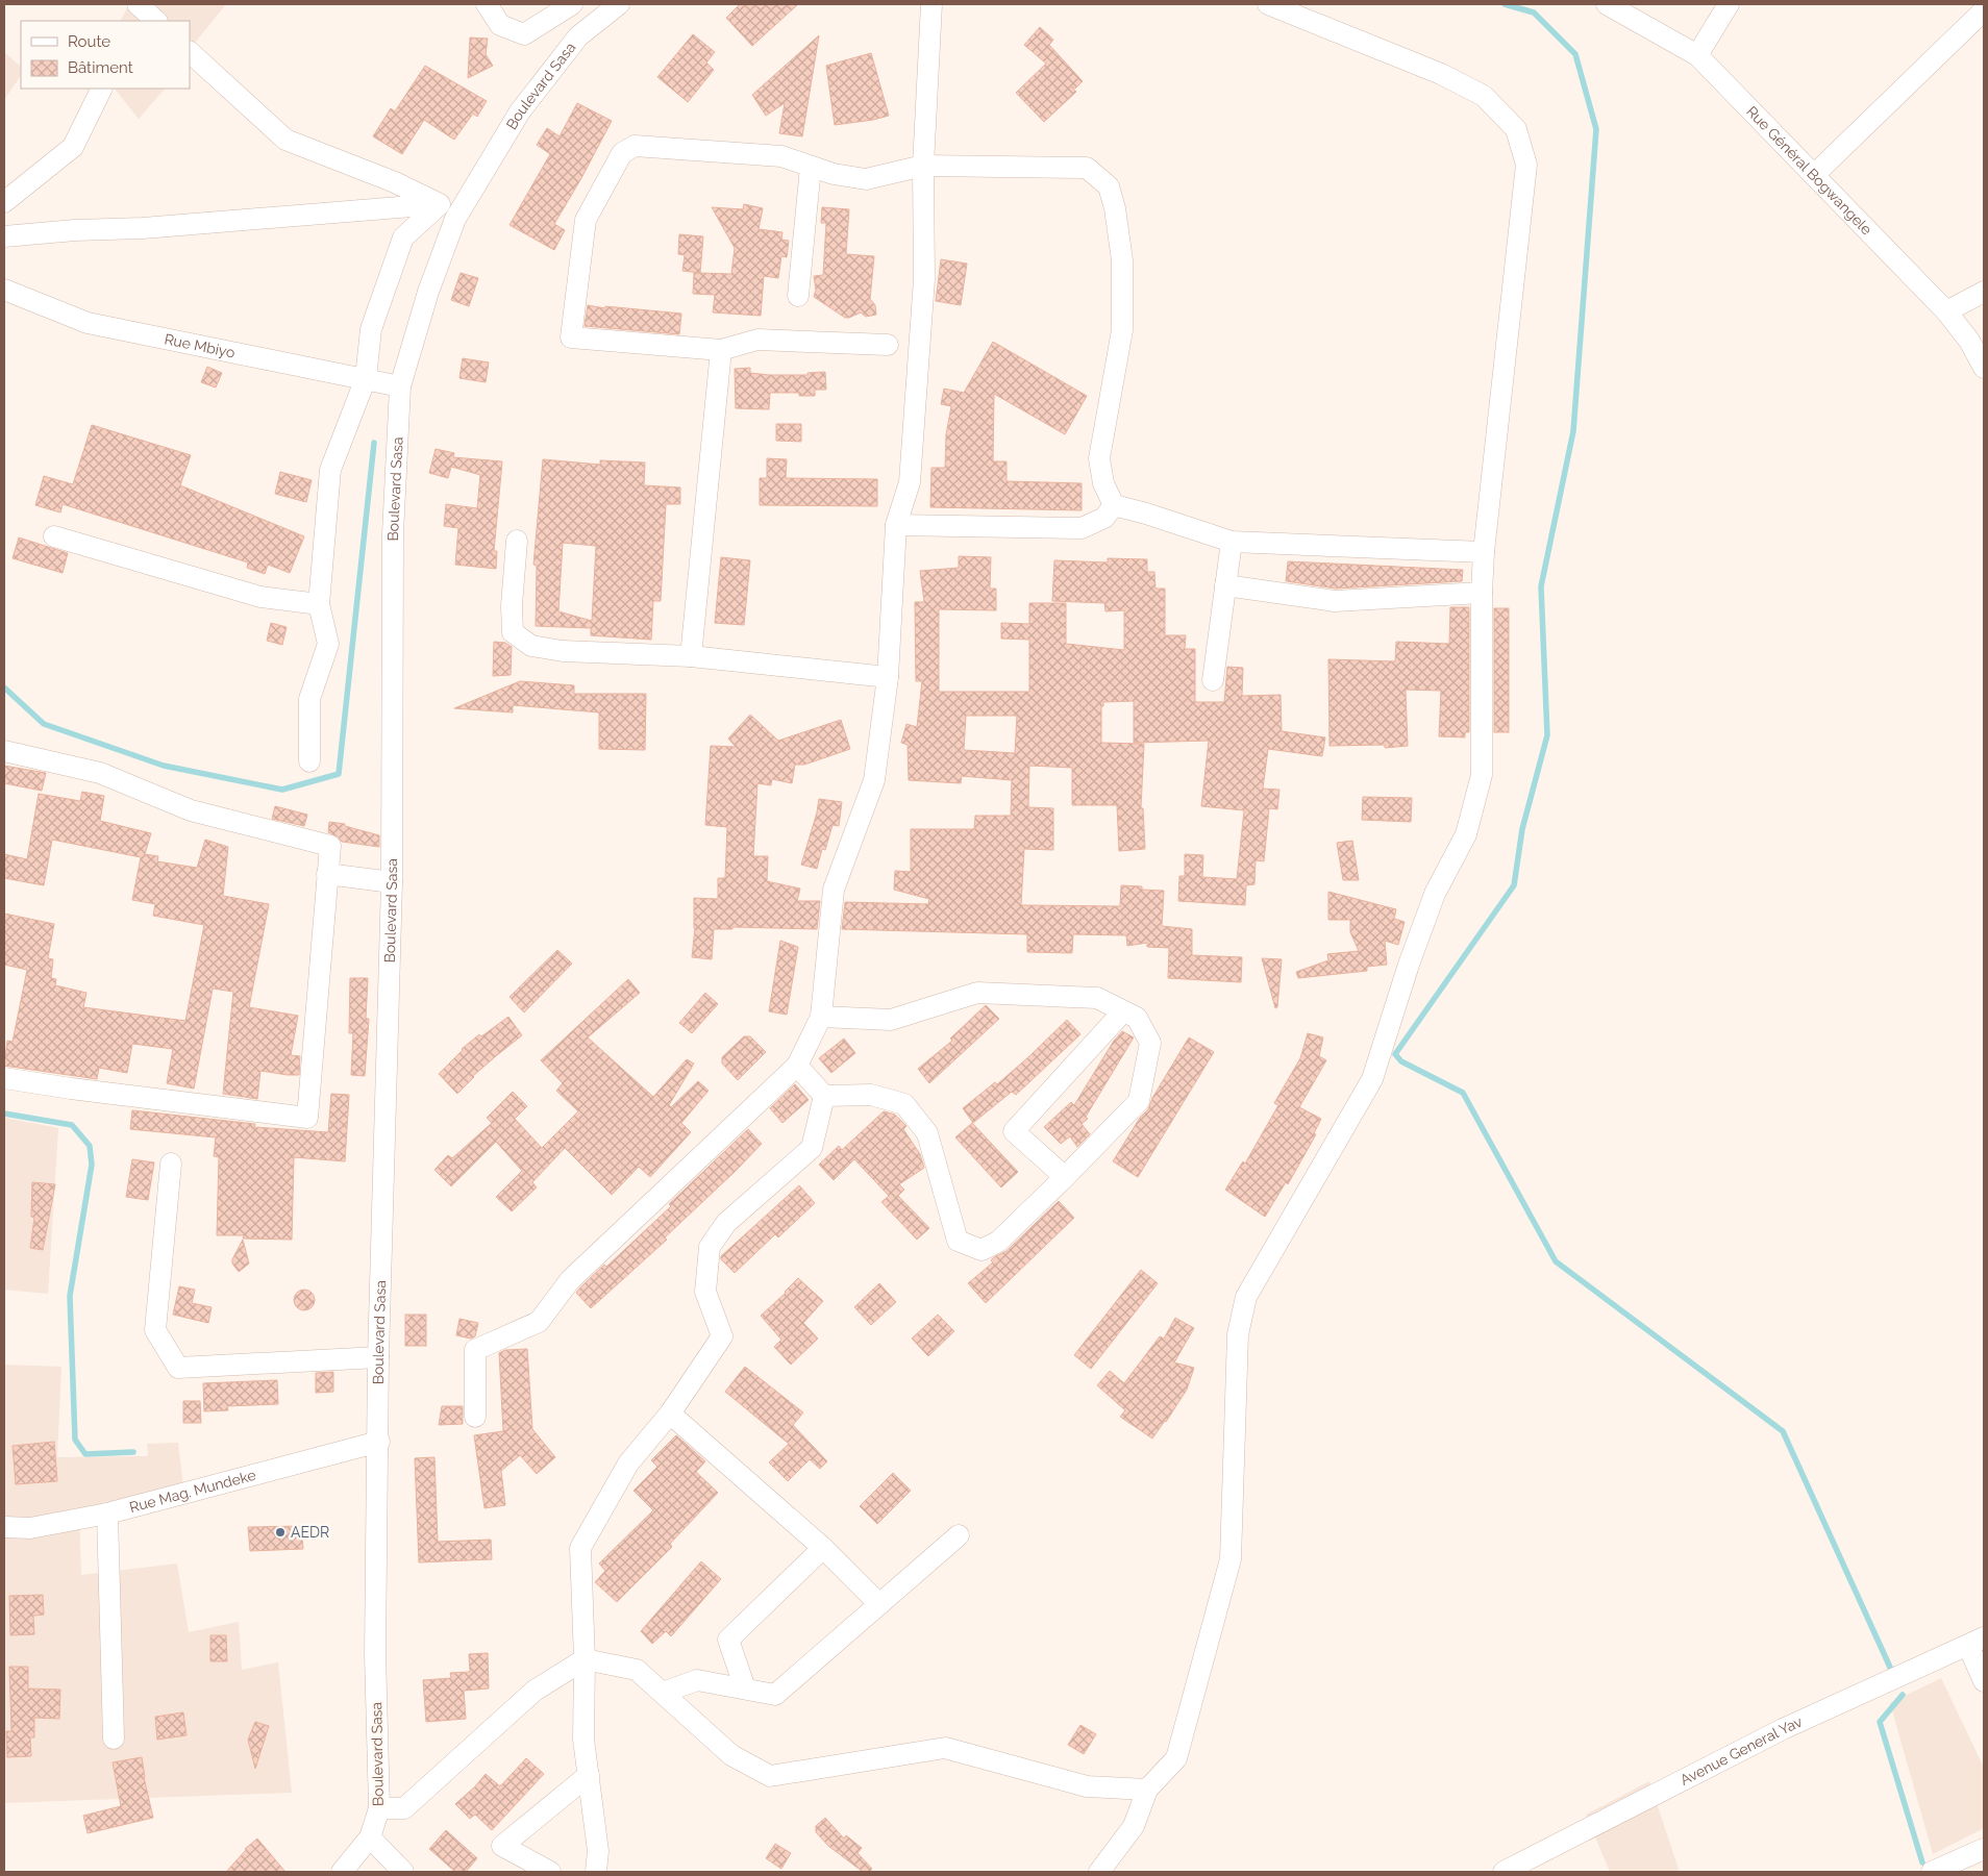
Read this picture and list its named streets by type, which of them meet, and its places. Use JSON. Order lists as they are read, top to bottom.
{
  "streets": {
    "street": [
      "Boulevard Sasa",
      "Rue Général Bogwangele",
      "Rue Mbiyo",
      "Rue Mag. Mundeke",
      "Avenue General Yav"
    ]
  },
  "crossings": [
    ["Boulevard Sasa", "Rue Mbiyo"],
    ["Boulevard Sasa", "Rue Mag. Mundeke"]
  ],
  "places": ["AEDR"],
  "legend": ["Route", "Bâtiment"]
}
